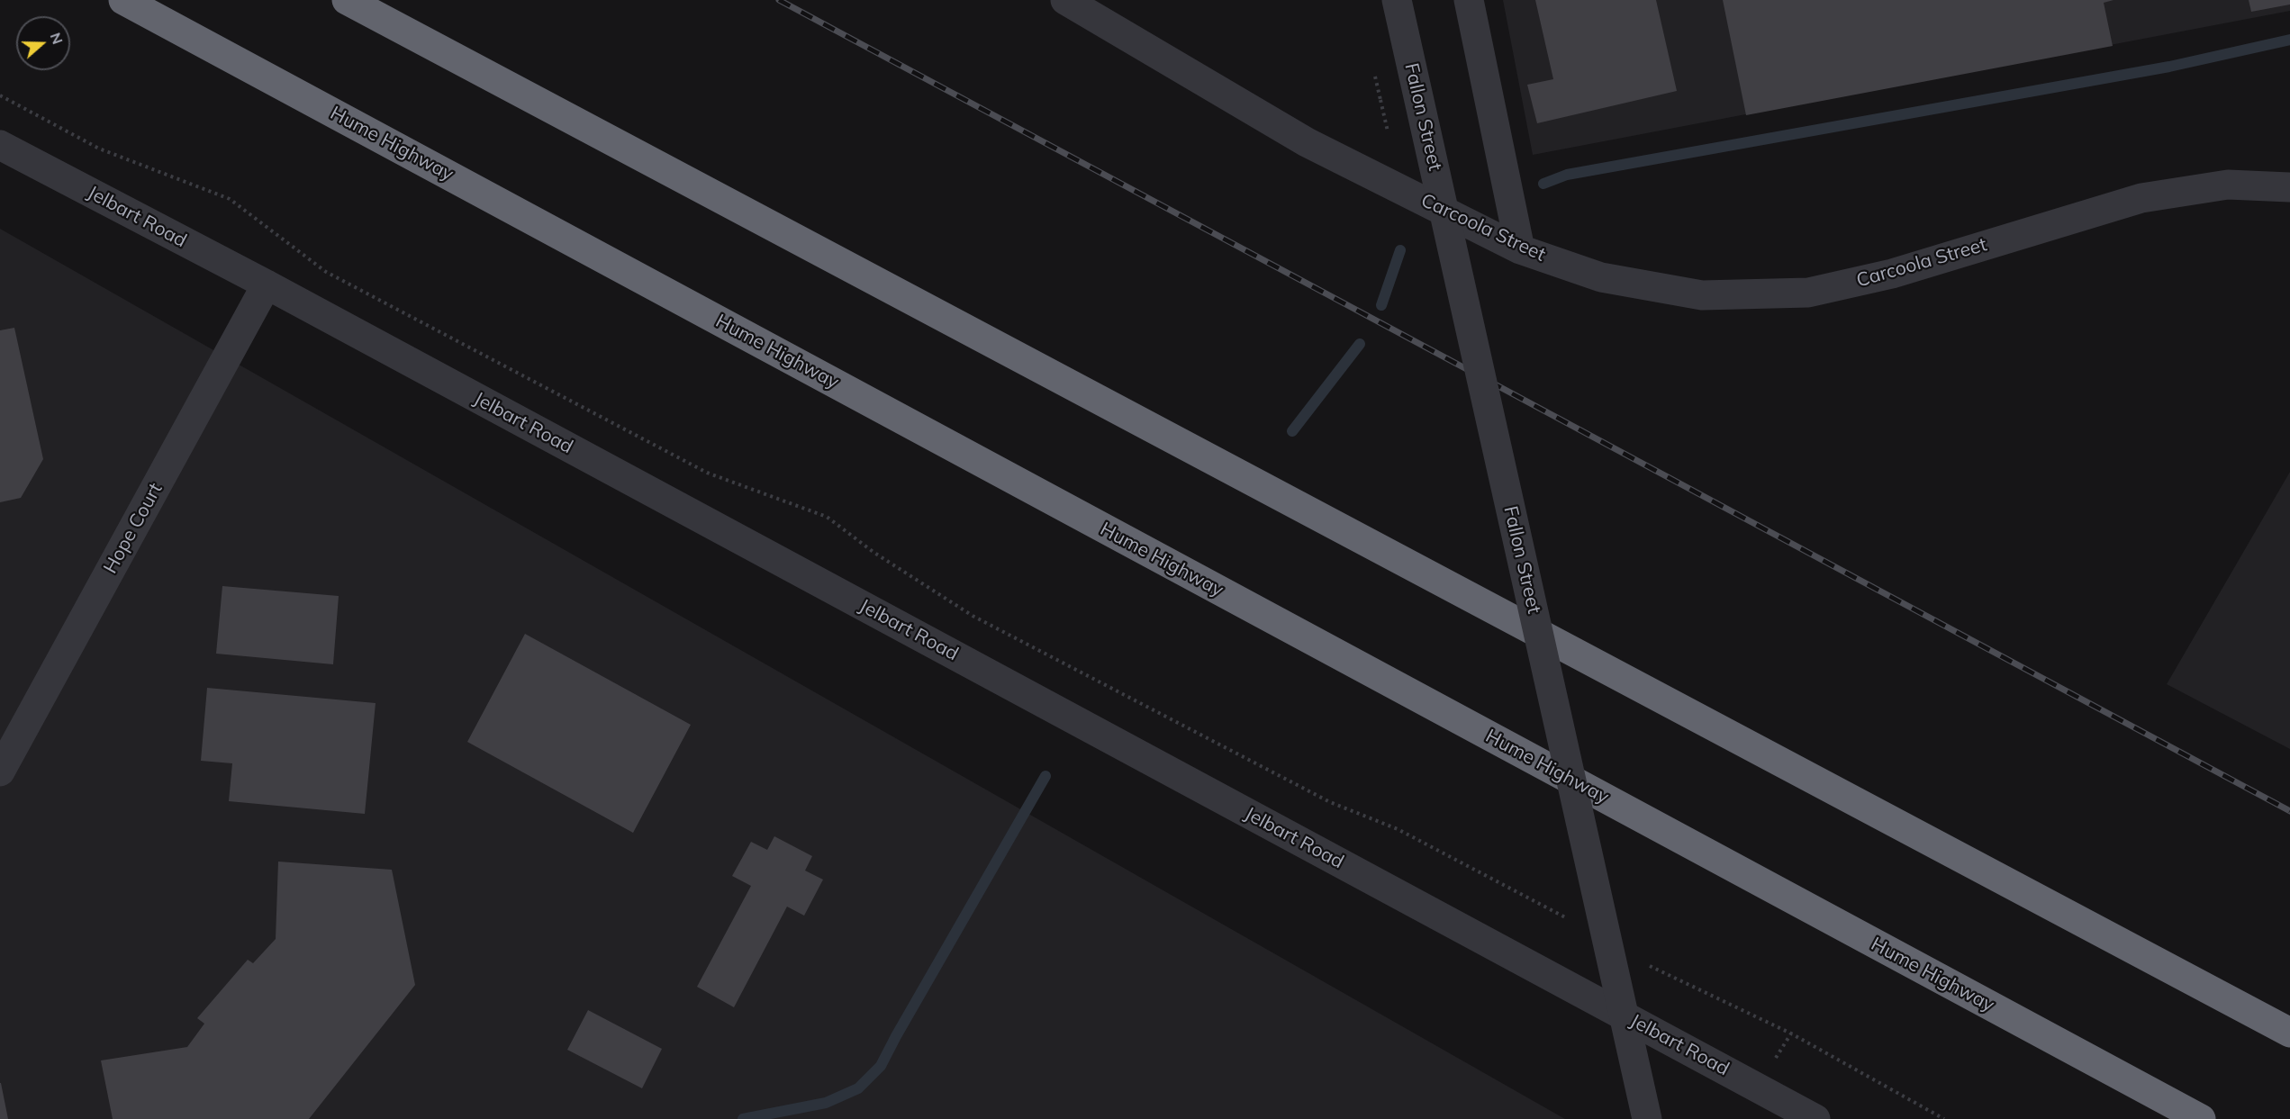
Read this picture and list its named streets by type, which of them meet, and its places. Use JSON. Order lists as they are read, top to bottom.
{
  "streets": {
    "highway": ["Hume Highway"],
    "street": [
      "Fallon Street",
      "Jelbart Road",
      "Carcoola Street",
      "Hope Court"
    ]
  },
  "crossings": [
    ["Jelbart Road", "Hope Court"]
  ],
  "north": "right"
}
